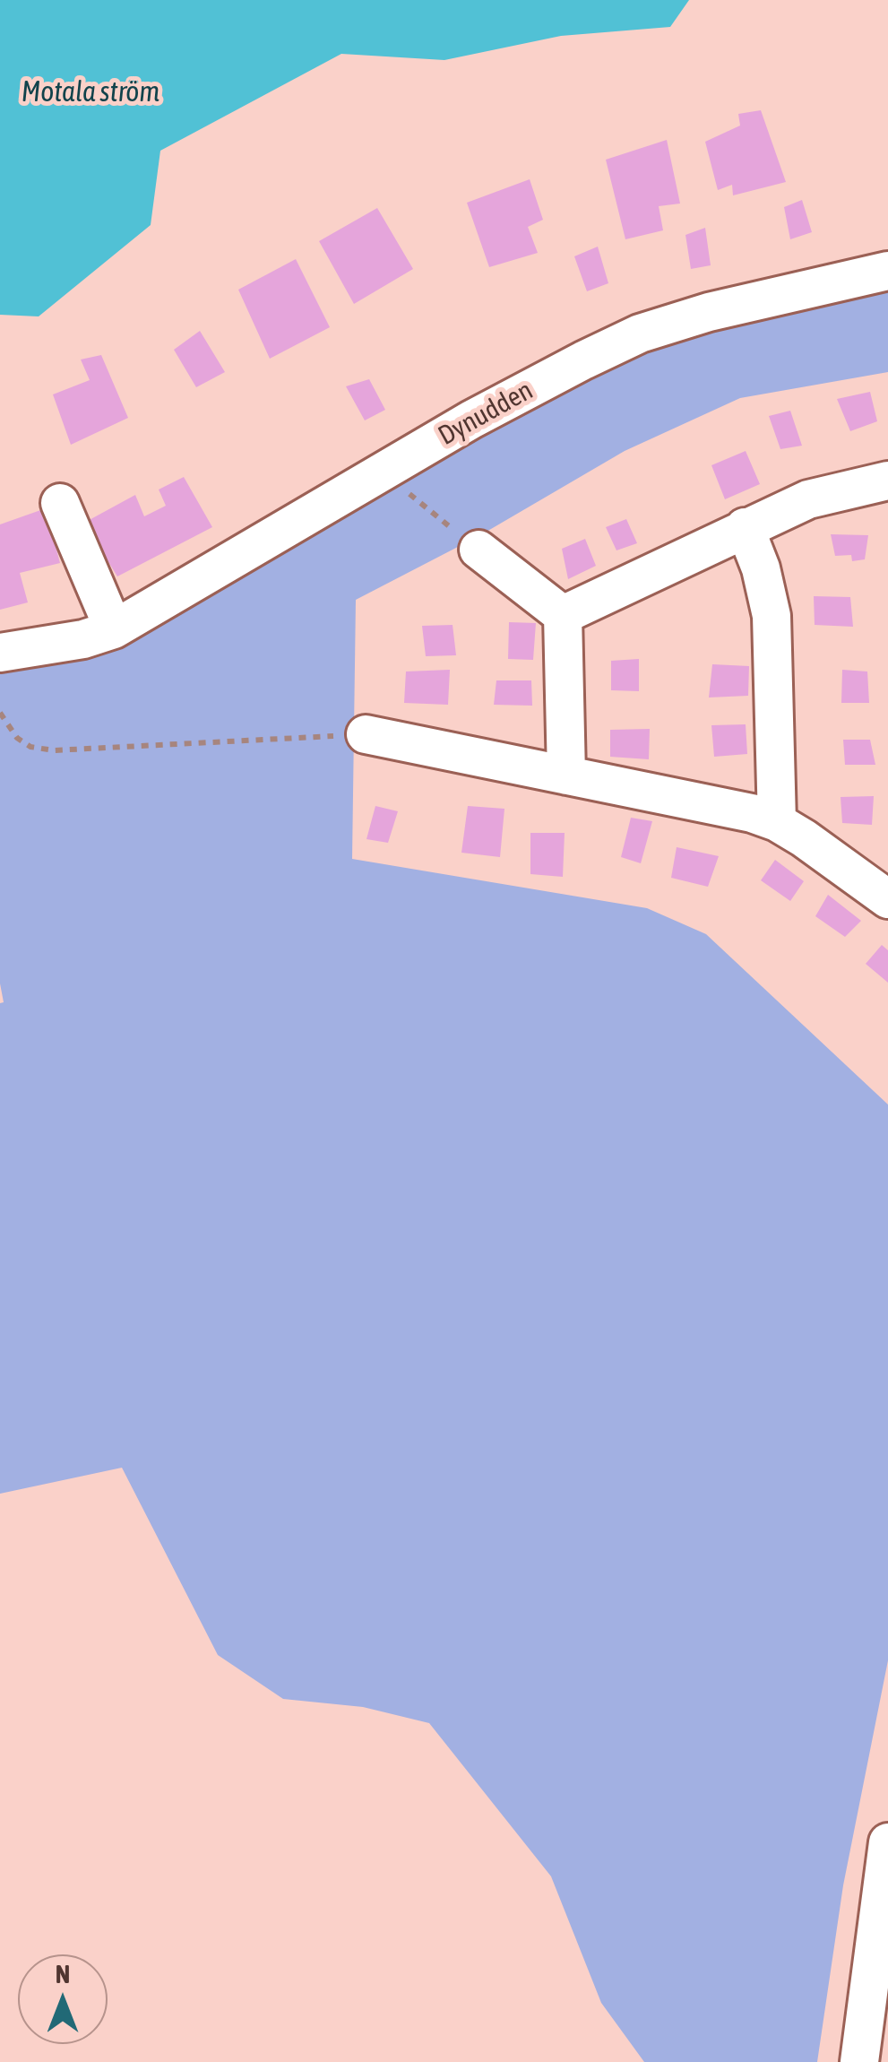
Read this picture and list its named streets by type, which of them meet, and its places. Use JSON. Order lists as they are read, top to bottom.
{
  "streets": {
    "street": ["Dynudden"]
  },
  "water": ["Motala ström"],
  "north": "top"
}
